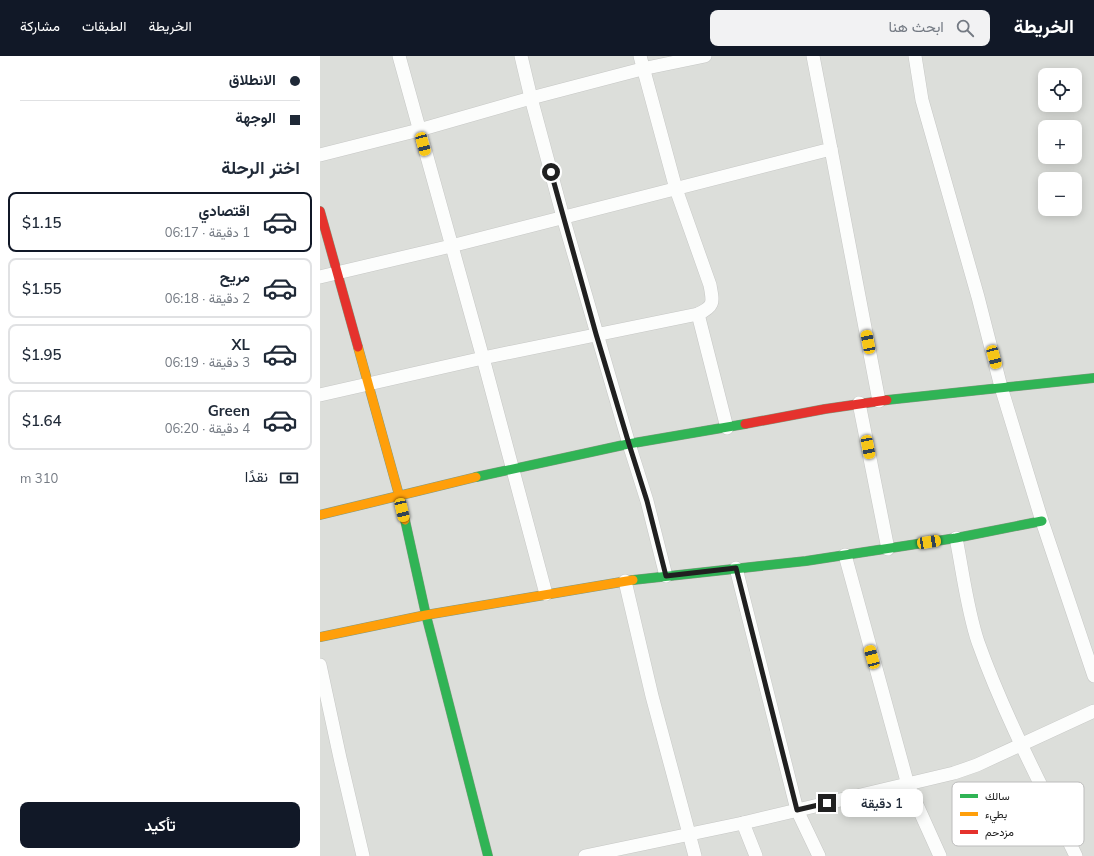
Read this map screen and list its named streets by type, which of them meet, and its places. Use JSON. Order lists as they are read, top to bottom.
{
  "legend": ["سالك", "بطيء", "مزدحم"],
  "page": {
    "header": "الخريطة",
    "search": "ابحث هنا",
    "nav": ["الخريطة", "الطبقات", "مشاركة"],
    "banner": ["الانطلاق", "الوجهة"],
    "map_buttons": ["+", "−"],
    "heading": "اختر الرحلة",
    "list": [
      {
        "name": "اقتصادي",
        "note": "1 دقيقة · 06:17",
        "value": "$1.15"
      },
      {
        "name": "مريح",
        "note": "2 دقيقة · 06:18",
        "value": "$1.55"
      },
      {
        "name": "XL",
        "note": "3 دقيقة · 06:19",
        "value": "$1.95"
      },
      {
        "name": "Green",
        "note": "4 دقيقة · 06:20",
        "value": "$1.64"
      }
    ],
    "pay": ["نقدًا", "310 m"],
    "bubble": "1 دقيقة",
    "buttons": "تأكيد"
  }
}
